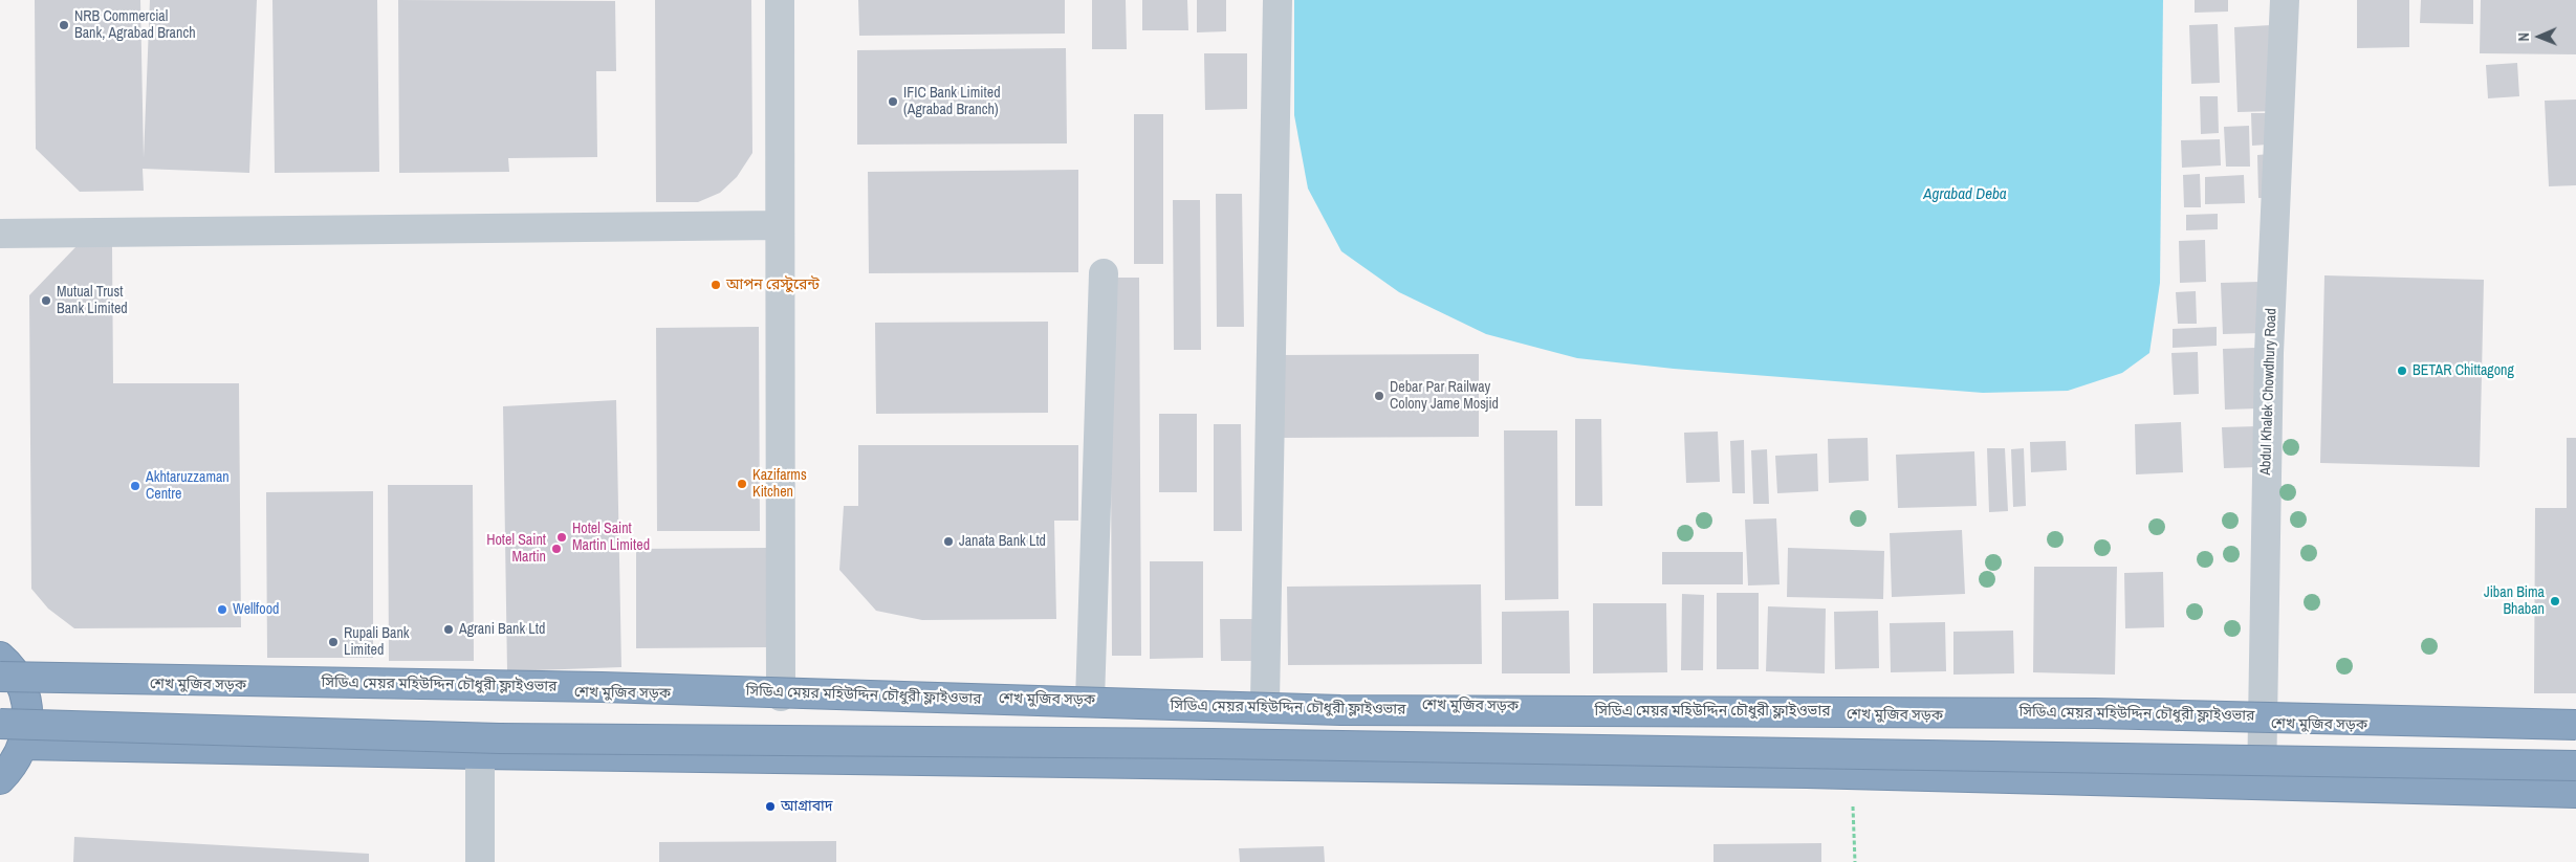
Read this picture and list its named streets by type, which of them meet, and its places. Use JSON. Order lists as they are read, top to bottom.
{
  "streets": {
    "highway": ["শেখ মুজিব সড়ক", "সিডিএ মেয়র মহিউদ্দিন চৌধুরী ফ্লাইওভার"],
    "street": ["Abdul Khalek Chowdhury Road"]
  },
  "crossings": [
    ["Abdul Khalek Chowdhury Road", "শেখ মুজিব সড়ক"],
    ["শেখ মুজিব সড়ক", "সিডিএ মেয়র মহিউদ্দিন চৌধুরী ফ্লাইওভার"]
  ],
  "water": ["Agrabad Deba"],
  "places": [
    "NRB Commercial Bank, Agrabad Branch",
    "IFIC Bank Limited (Agrabad Branch)",
    "আপন রেস্টুরেন্ট",
    "Mutual Trust Bank Limited",
    "BETAR Chittagong",
    "Debar Par Railway Colony Jame Mosjid",
    "Kazifarms Kitchen",
    "Akhtaruzzaman Centre",
    "Hotel Saint Martin Limited",
    "Janata Bank Ltd",
    "Hotel Saint Martin",
    "Jiban Bima Bhaban",
    "Wellfood",
    "Agrani Bank Ltd",
    "Rupali Bank Limited",
    "আগ্রাবাদ"
  ],
  "north": "left"
}
